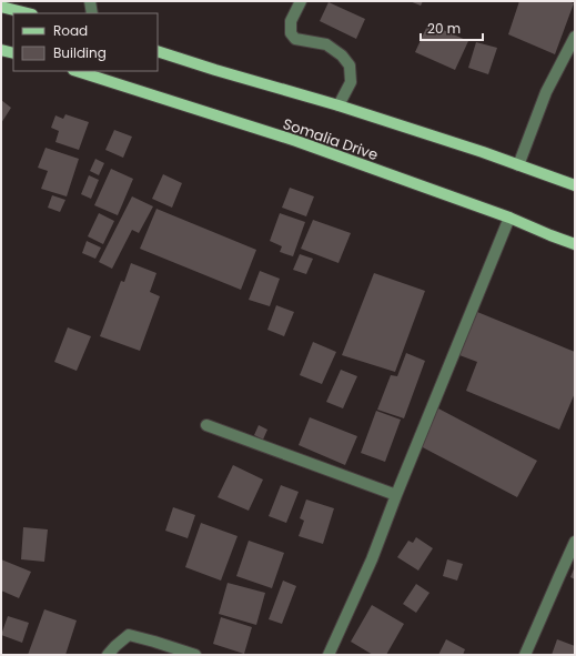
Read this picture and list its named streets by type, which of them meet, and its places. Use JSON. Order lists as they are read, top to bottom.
{
  "streets": {
    "main road": ["Somalia Drive"]
  },
  "legend": ["Road", "Building"],
  "scale_bar": "20 m"
}
